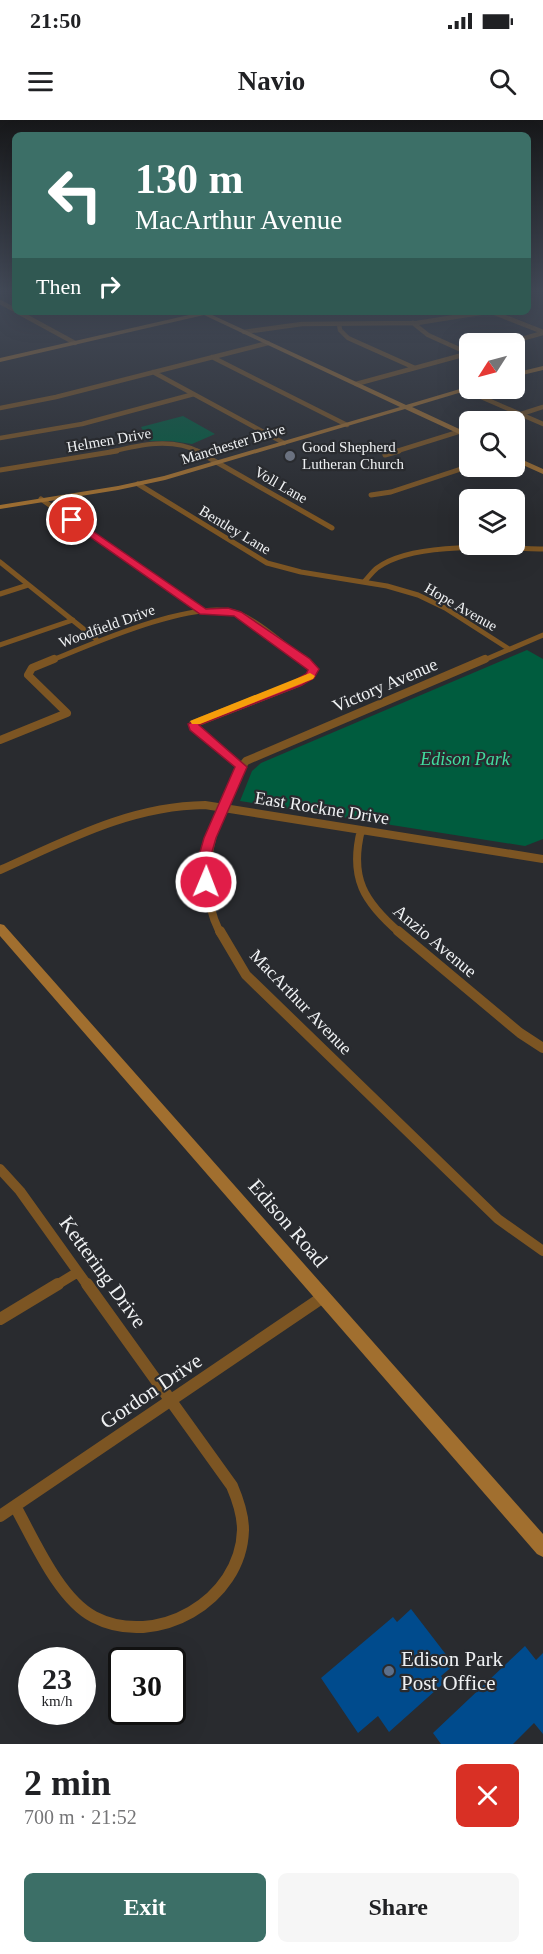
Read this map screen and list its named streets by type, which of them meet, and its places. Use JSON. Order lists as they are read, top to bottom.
{
  "streets": {
    "street": [
      "Helmen Drive",
      "Manchester Drive",
      "Voll Lane",
      "Bentley Lane",
      "Hope Avenue",
      "Woodfield Drive",
      "Victory Avenue",
      "East Rockne Drive",
      "Anzio Avenue",
      "MacArthur Avenue",
      "Edison Road",
      "Kettering Drive",
      "Gordon Drive"
    ]
  },
  "crossings": [
    ["Helmen Drive", "Manchester Drive"],
    ["Helmen Drive", "Voll Lane"],
    ["Manchester Drive", "Voll Lane"],
    ["Manchester Drive", "Bentley Lane"],
    ["Bentley Lane", "Hope Avenue"],
    ["Hope Avenue", "Victory Avenue"],
    ["Woodfield Drive", "Victory Avenue"],
    ["Woodfield Drive", "MacArthur Avenue"],
    ["Victory Avenue", "MacArthur Avenue"],
    ["East Rockne Drive", "Anzio Avenue"],
    ["East Rockne Drive", "MacArthur Avenue"],
    ["Edison Road", "Gordon Drive"],
    ["Kettering Drive", "Gordon Drive"]
  ],
  "parks": ["Edison Park"],
  "places": ["Good Shepherd Lutheran Church", "Edison Park Post Office"],
  "north": "bottom left",
  "page": {
    "status": "21:50",
    "header": "Navio",
    "turn": ["130 m", "MacArthur Avenue"],
    "then": "Then",
    "speed": "23 km/h",
    "limit": "30",
    "heading": ["2 min", "700 m · 21:52"],
    "buttons": ["Exit", "Share"]
  }
}
